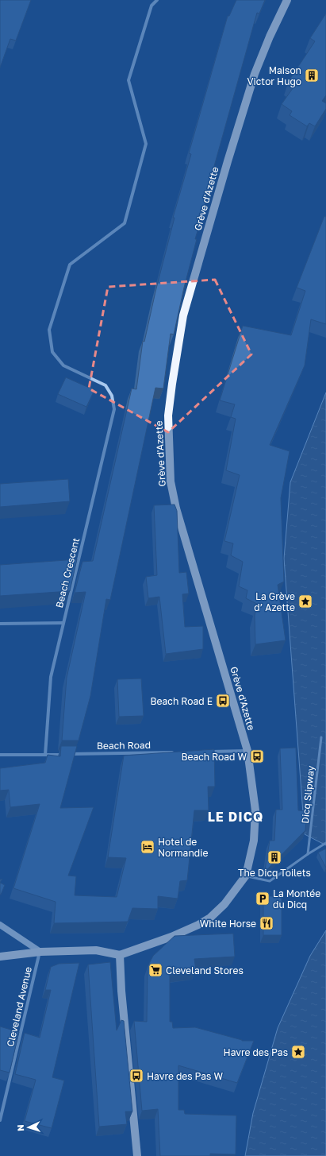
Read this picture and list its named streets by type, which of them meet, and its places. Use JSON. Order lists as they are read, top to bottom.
{
  "streets": {
    "main road": ["Grève d'Azette"],
    "street": ["Beach Crescent", "Beach Road", "Cleveland Avenue"],
    "lane": ["Dicq Slipway"]
  },
  "districts": ["LE DICQ"],
  "places": {
    "building": ["Maison Victor Hugo", "The Dicq Toilets"],
    "place": ["La Grève d’ Azette", "Havre des Pas"],
    "bus stop": ["Beach Road E", "Beach Road W", "Havre des Pas W"],
    "hotel": ["Hotel de Normandie"],
    "parking": ["La Montée du Dicq"],
    "restaurant": ["White Horse"],
    "supermarket": ["Cleveland Stores"]
  },
  "north": "left"
}
